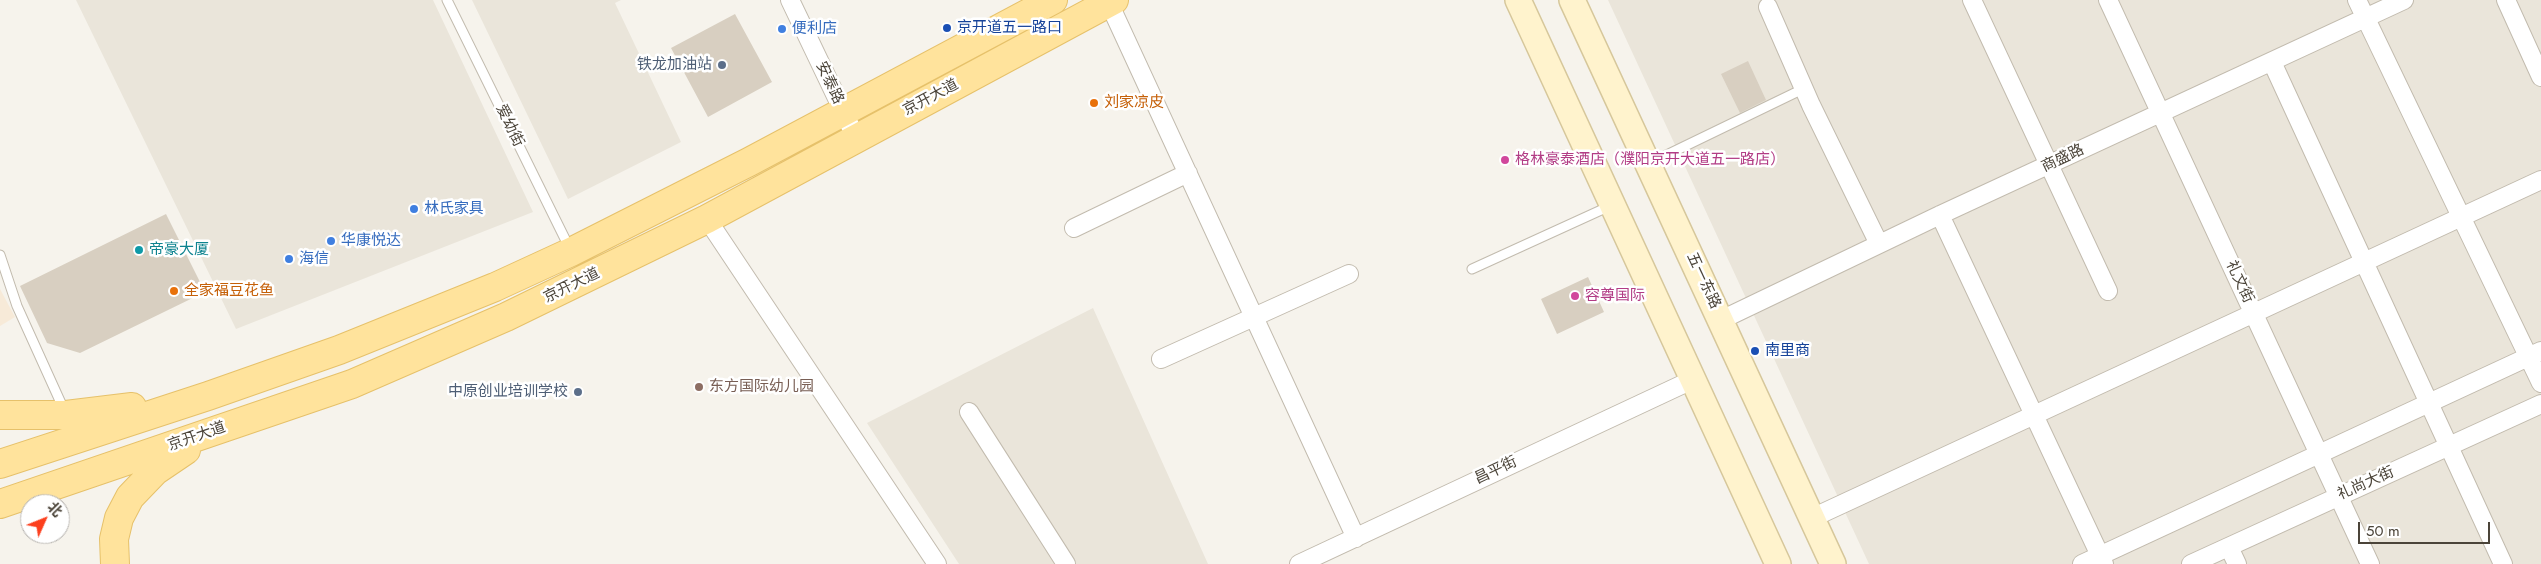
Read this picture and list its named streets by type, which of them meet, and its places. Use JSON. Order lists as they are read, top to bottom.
{
  "streets": {
    "main road": ["京开大道"],
    "street": [
      "安泰路",
      "商盛路",
      "五一东路",
      "礼文街",
      "昌平街",
      "礼尚大街"
    ],
    "lane": ["爱幼街"]
  },
  "crossings": [
    ["安泰路", "京开大道"],
    ["京开大道", "爱幼街"],
    ["商盛路", "五一东路"],
    ["商盛路", "礼文街"],
    ["礼文街", "礼尚大街"]
  ],
  "places": [
    "京开道五一路口",
    "便利店",
    "铁龙加油站",
    "刘家凉皮",
    "格林豪泰酒店（濮阳京开大道五一路店）",
    "林氏家具",
    "华康悦达",
    "帝豪大厦",
    "海信",
    "全家福豆花鱼",
    "容尊国际",
    "南里商",
    "东方国际幼儿园",
    "中原创业培训学校"
  ],
  "scale_bar": "50 m",
  "north": "top right"
}
